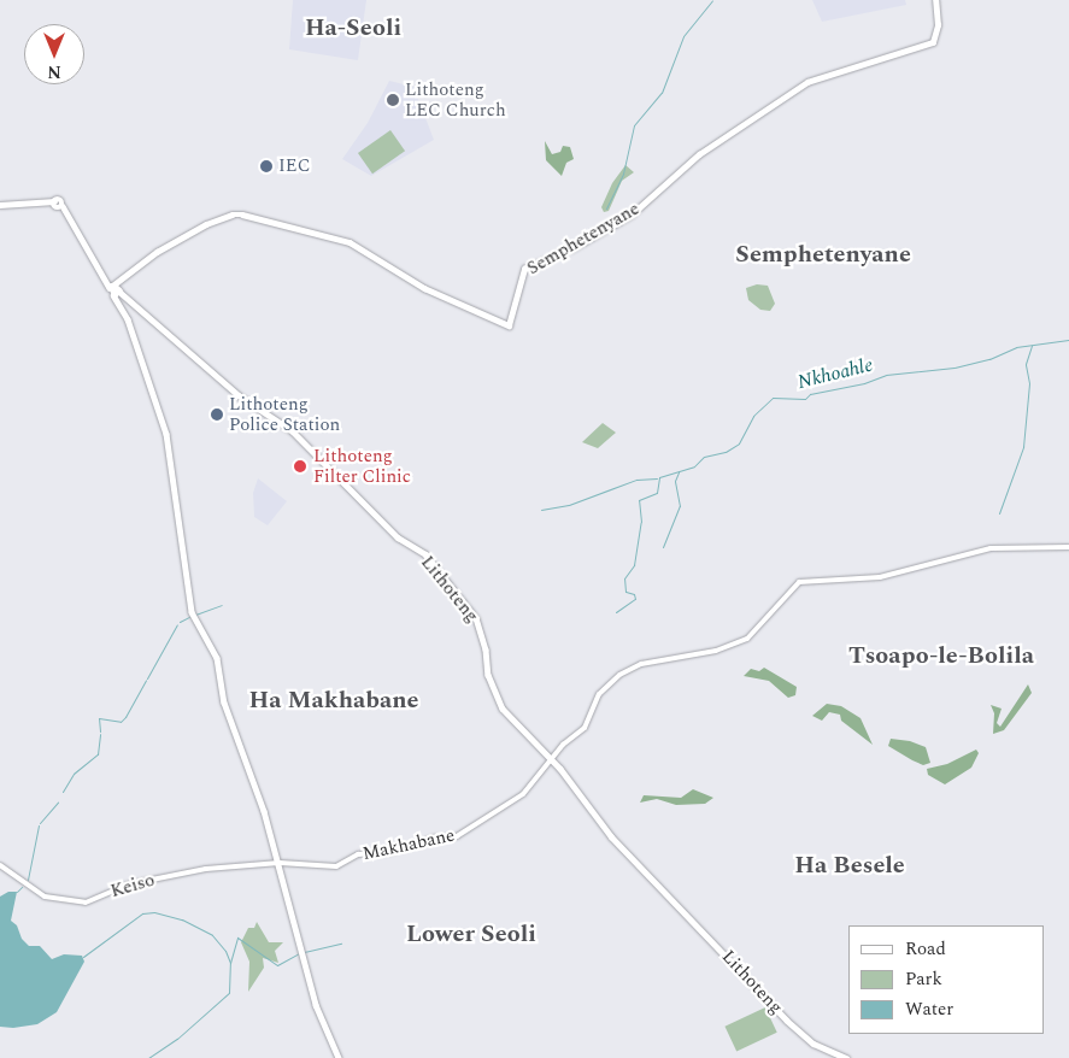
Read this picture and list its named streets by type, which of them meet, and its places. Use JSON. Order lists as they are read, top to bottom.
{
  "streets": {
    "main road": ["Semphetenyane", "Lithoteng"],
    "street": ["Makhabane", "Keiso"]
  },
  "crossings": [
    ["Semphetenyane", "Lithoteng"],
    ["Lithoteng", "Makhabane"],
    ["Makhabane", "Keiso"]
  ],
  "districts": [
    "Ha-Seoli",
    "Semphetenyane",
    "Tsoapo-le-Bolila",
    "Ha Makhabane",
    "Ha Besele",
    "Lower Seoli"
  ],
  "water": ["Nkhoahle"],
  "places": [
    "Lithoteng LEC Church",
    "IEC",
    "Lithoteng Police Station",
    "Lithoteng Filter Clinic"
  ],
  "legend": ["Road", "Park", "Water"],
  "north": "bottom"
}
